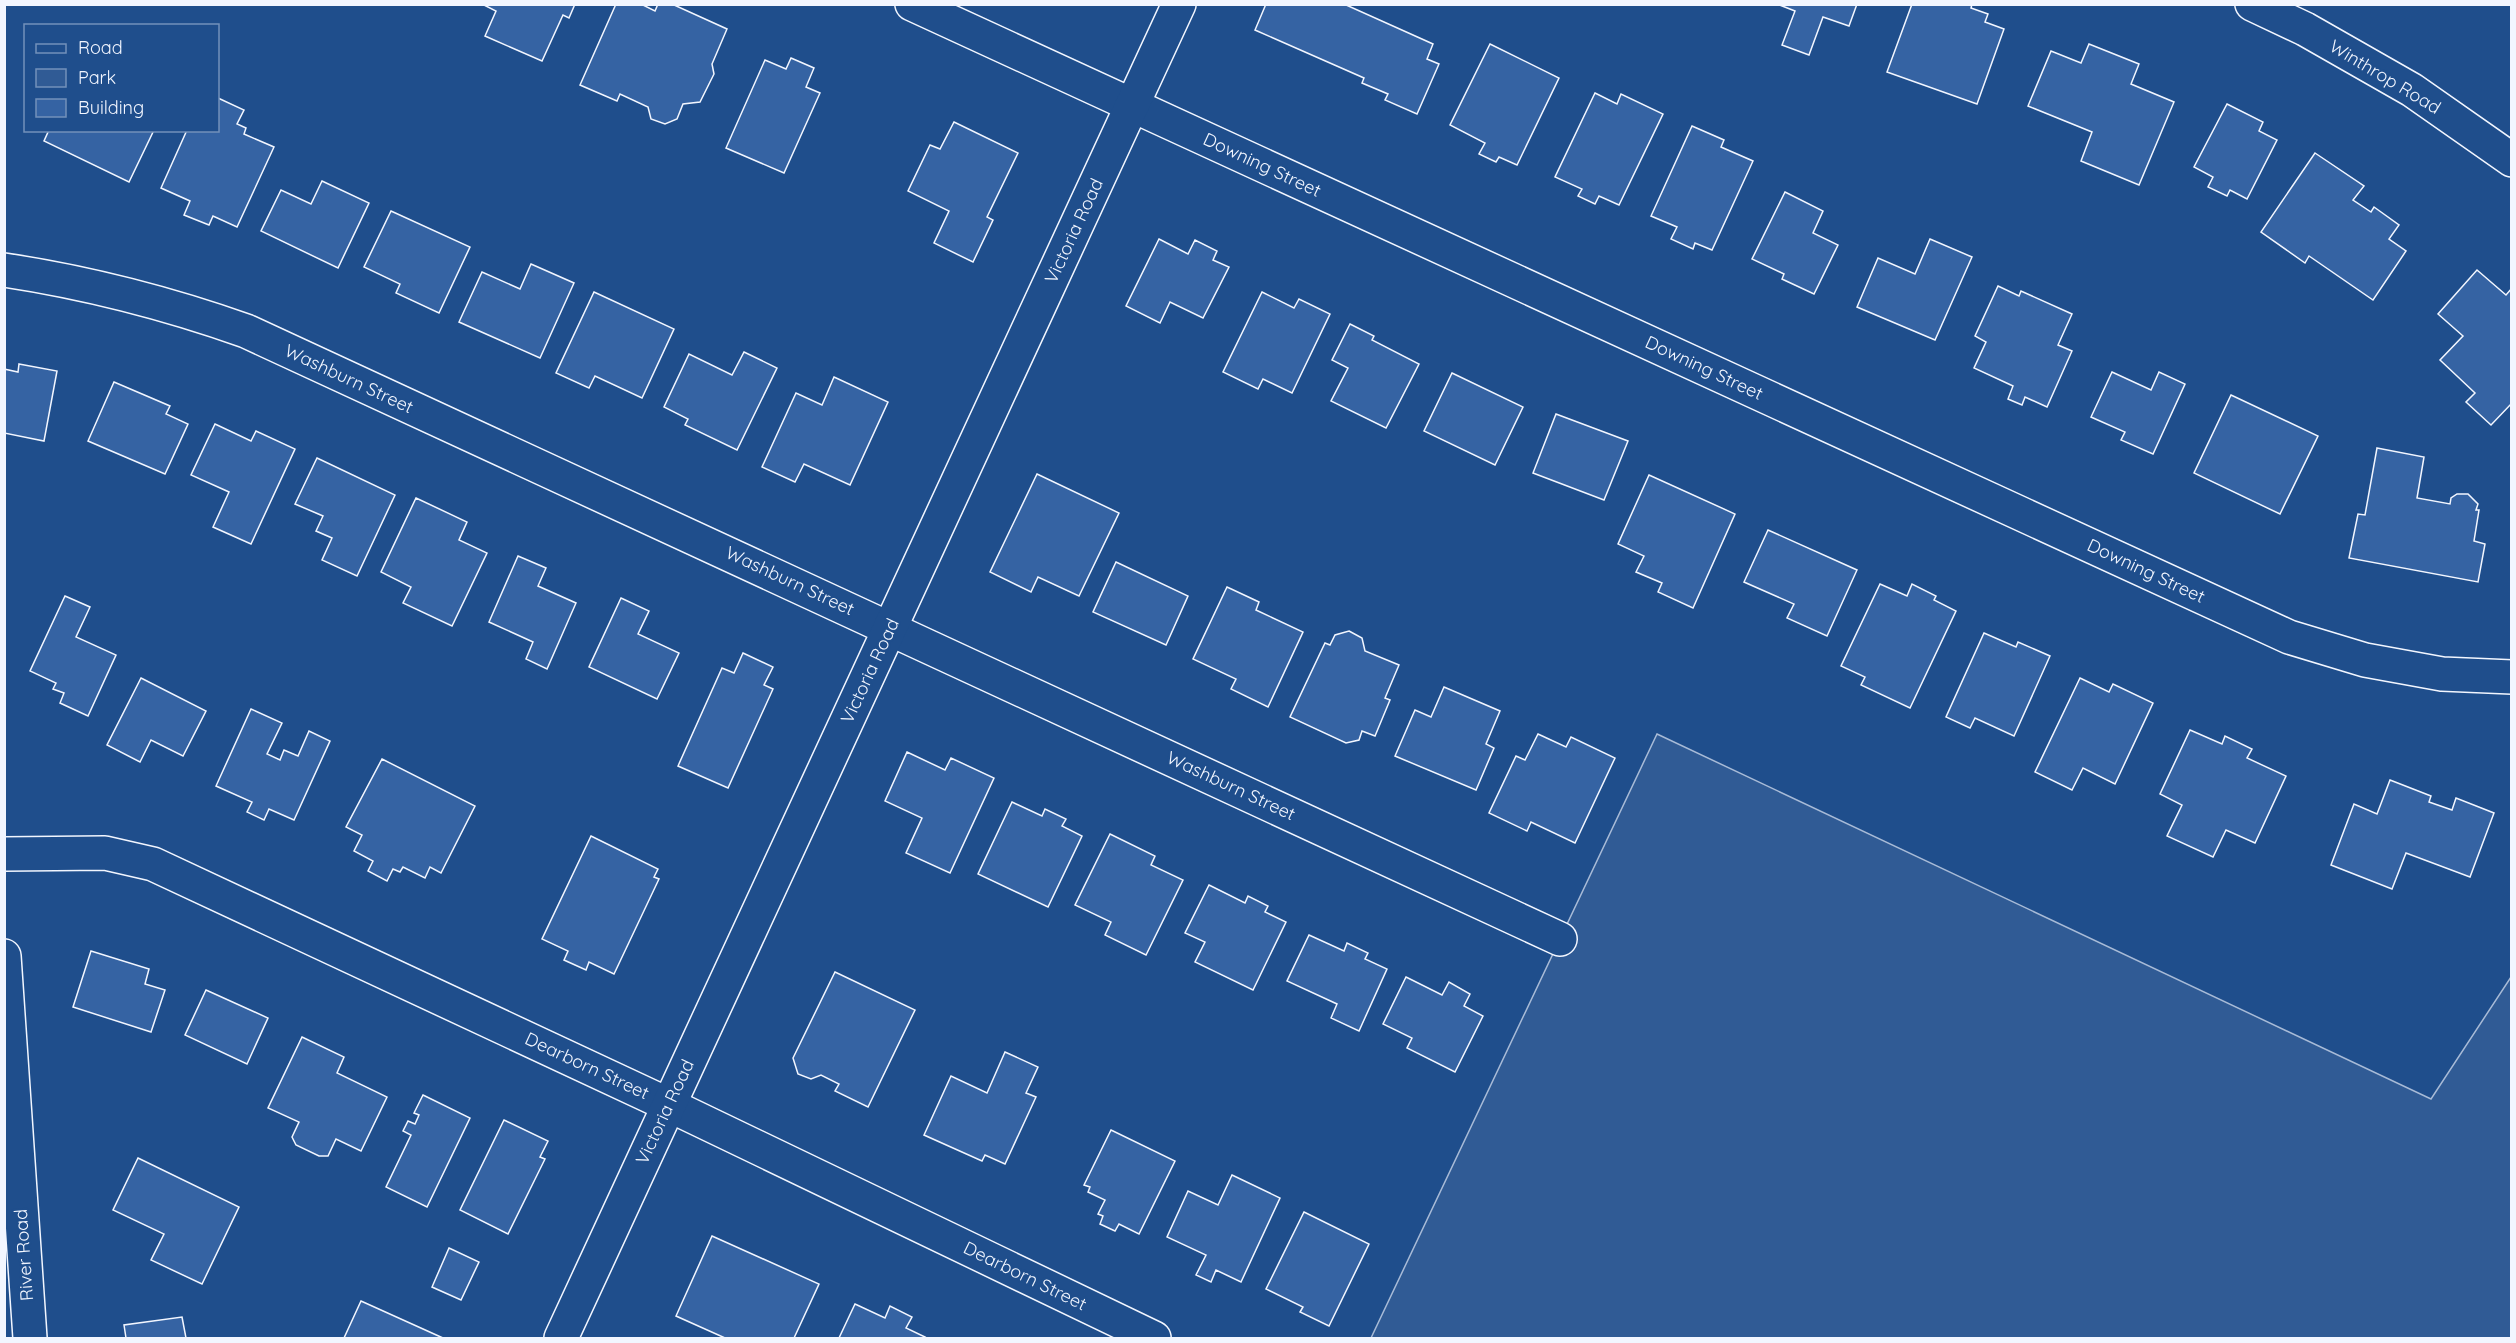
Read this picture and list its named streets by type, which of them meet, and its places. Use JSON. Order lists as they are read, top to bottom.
{
  "streets": {
    "street": [
      "Winthrop Road",
      "Downing Street",
      "Victoria Road",
      "Washburn Street",
      "Dearborn Street",
      "River Road"
    ]
  },
  "crossings": [
    ["Downing Street", "Victoria Road"],
    ["Victoria Road", "Washburn Street"],
    ["Victoria Road", "Dearborn Street"]
  ],
  "legend": ["Road", "Park", "Building"]
}
